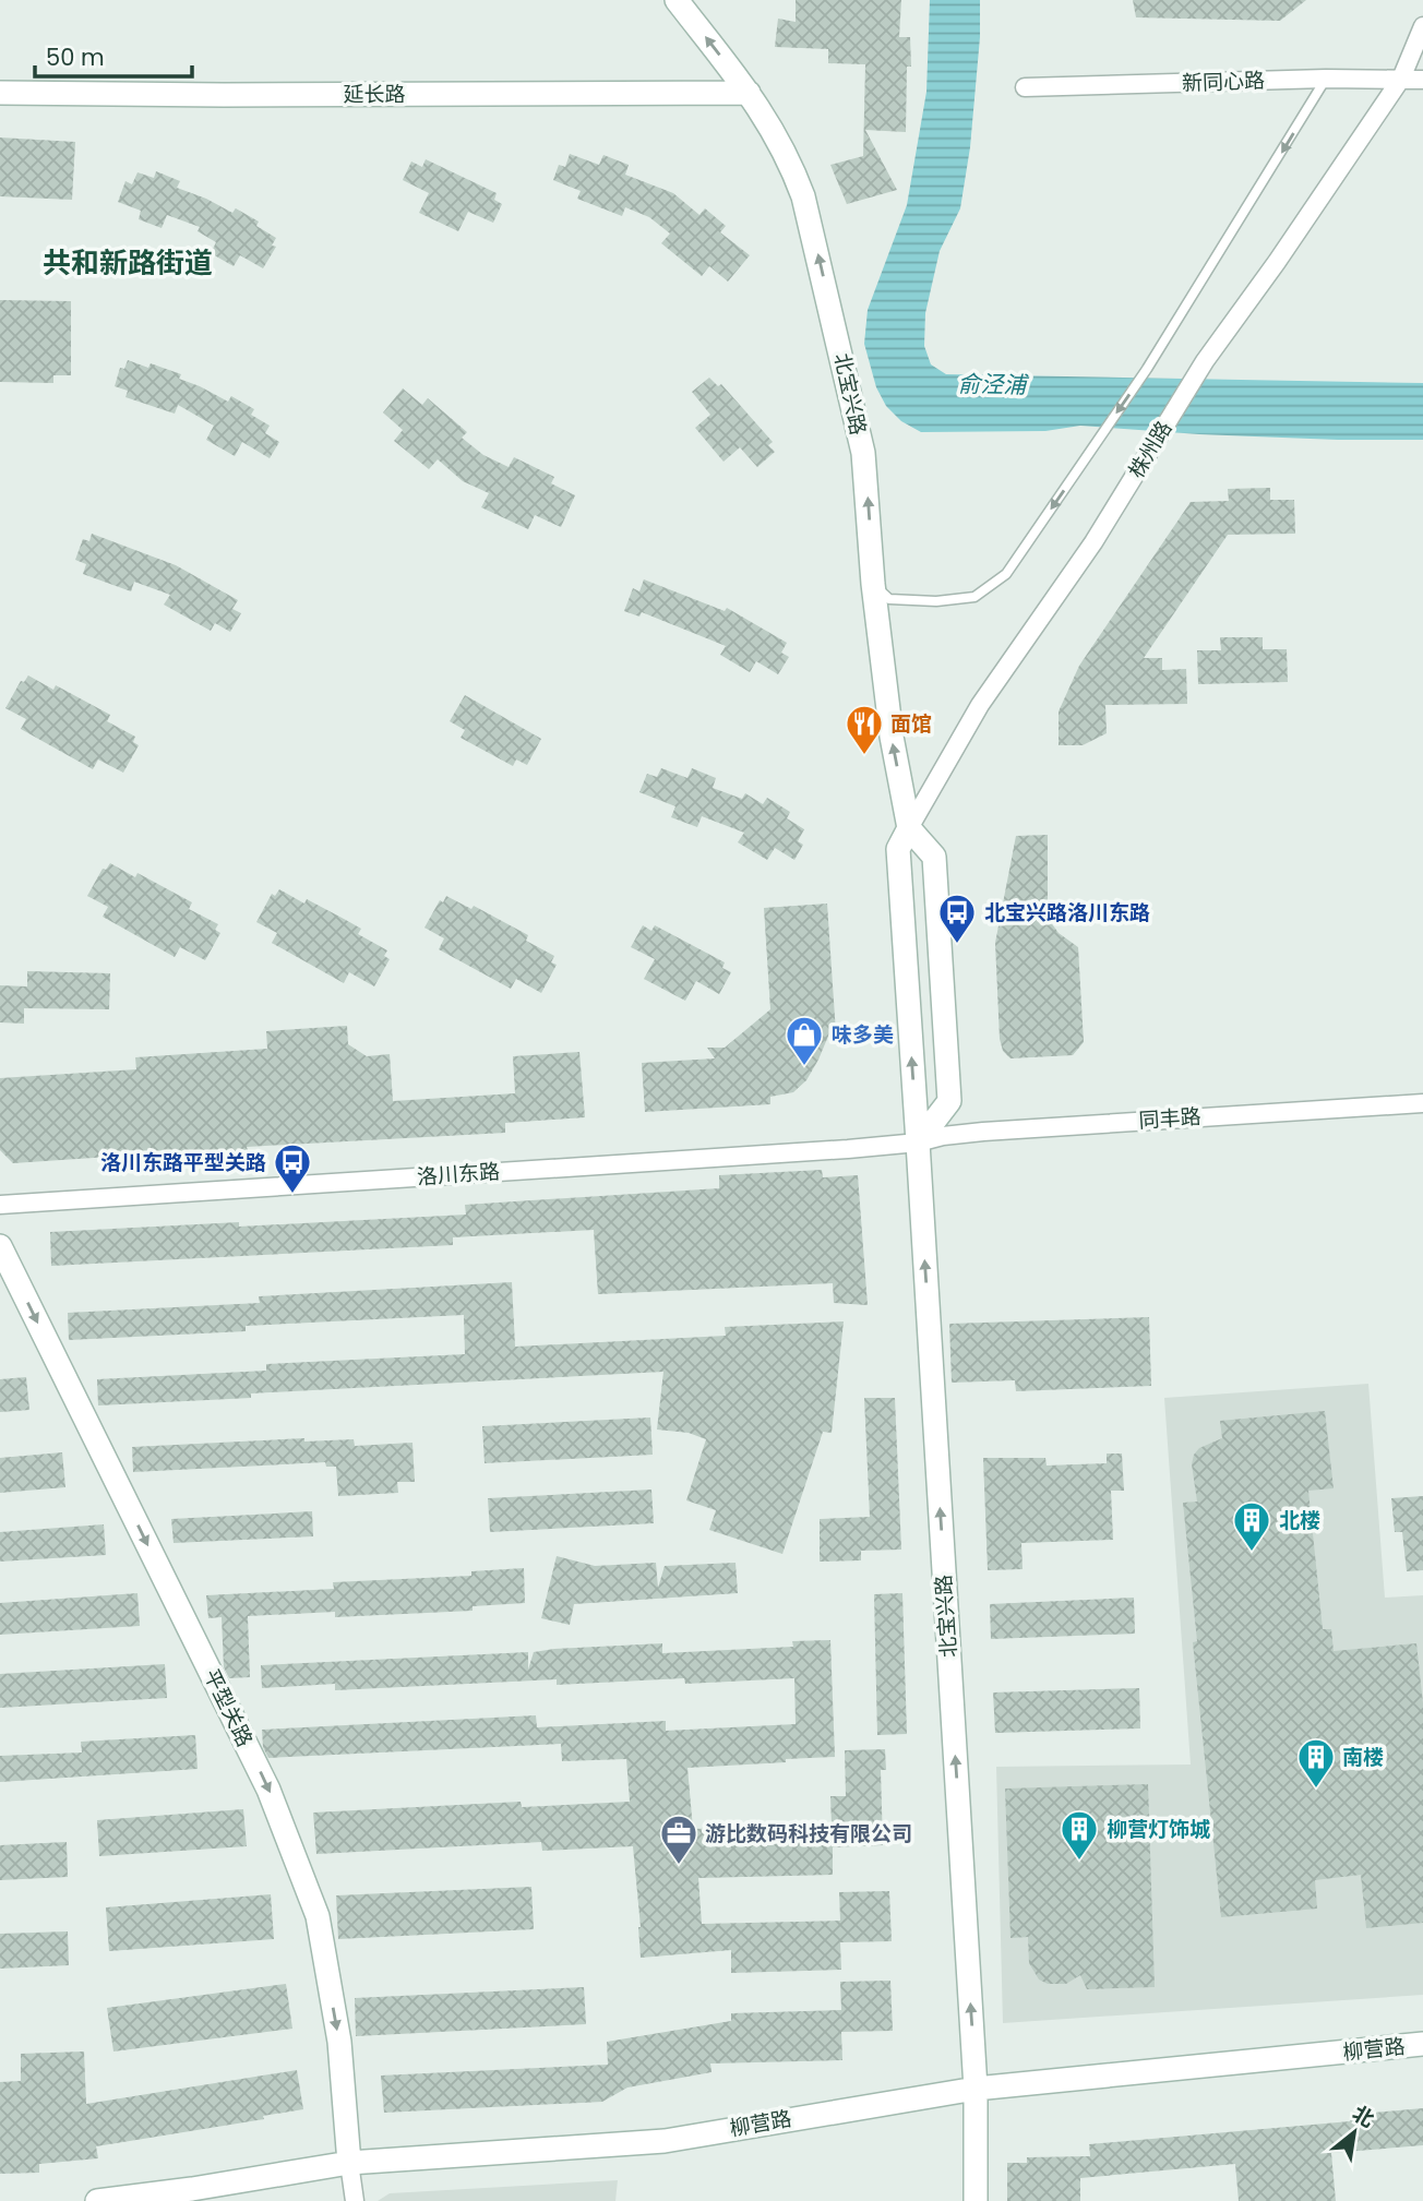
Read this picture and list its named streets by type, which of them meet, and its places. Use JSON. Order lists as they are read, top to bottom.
{
  "streets": {
    "street": [
      "新同心路",
      "延长路",
      "北宝兴路",
      "株州路",
      "同丰路",
      "洛川东路",
      "平型关路",
      "柳营路"
    ]
  },
  "crossings": [
    ["新同心路", "株州路"],
    ["延长路", "北宝兴路"],
    ["北宝兴路", "株州路"],
    ["北宝兴路", "同丰路"],
    ["北宝兴路", "洛川东路"],
    ["北宝兴路", "柳营路"],
    ["同丰路", "洛川东路"],
    ["平型关路", "柳营路"]
  ],
  "one_way": ["北宝兴路", "平型关路"],
  "districts": ["共和新路街道"],
  "water": ["俞泾浦"],
  "places": {
    "restaurant": ["面馆"],
    "bus stop": ["北宝兴路洛川东路", "洛川东路平型关路"],
    "shop": ["味多美"],
    "building": ["北楼", "南楼", "柳营灯饰城"],
    "office": ["游比数码科技有限公司"]
  },
  "scale_bar": "50 m",
  "north": "top right"
}
